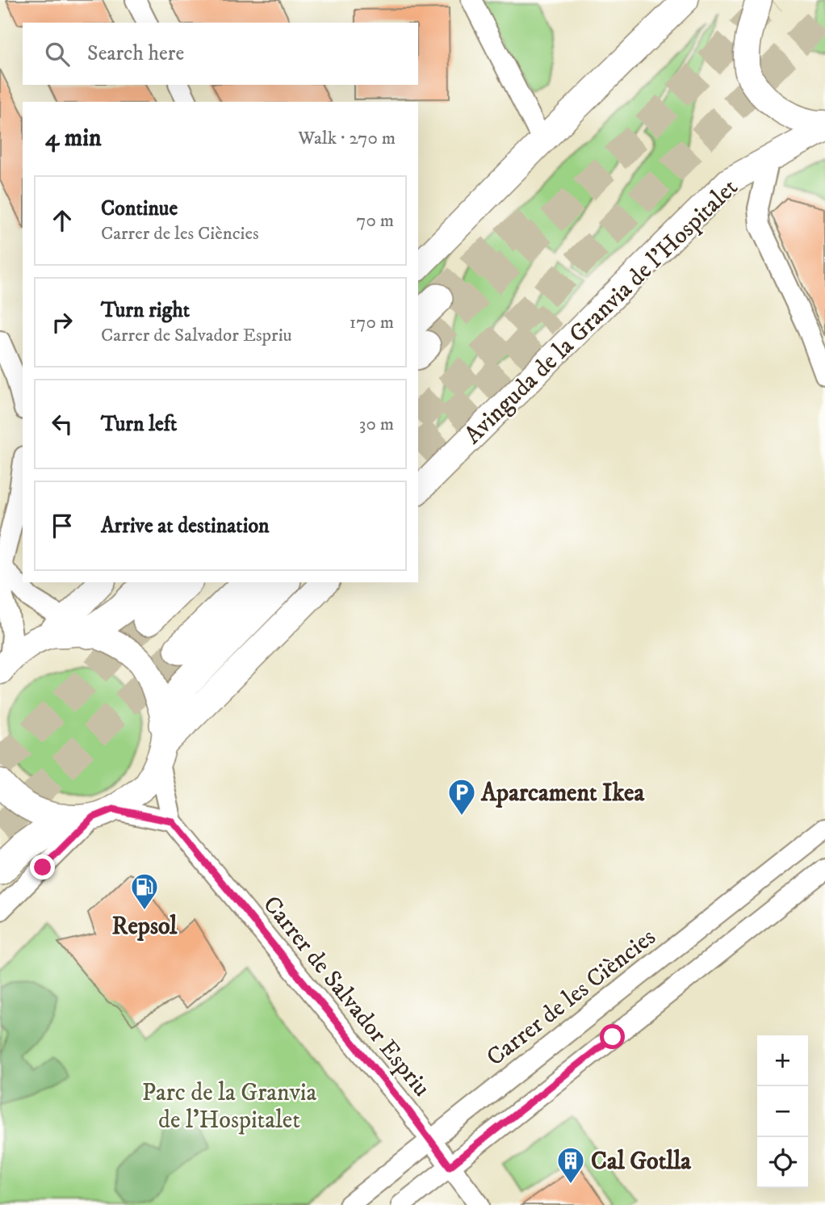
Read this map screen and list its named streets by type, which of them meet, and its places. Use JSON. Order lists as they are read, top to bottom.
{
  "streets": {
    "main road": ["Avinguda de la Granvia de l'Hospitalet"],
    "street": ["Carrer de Salvador Espriu", "Carrer de les Ciències"]
  },
  "crossings": [
    ["Carrer de Salvador Espriu", "Carrer de les Ciències"]
  ],
  "parks": ["Parc de la Granvia de l'Hospitalet"],
  "places": {
    "parking": ["Aparcament Ikea"],
    "fuel station": ["Repsol"],
    "building": ["Cal Gotlla"]
  },
  "page": {
    "search": "Search here",
    "heading": ["4 min", "Walk · 270 m"],
    "list": [
      ["Continue", "Carrer de les Ciències", "70 m"],
      ["Turn right", "Carrer de Salvador Espriu", "170 m"],
      ["Turn left", "30 m"],
      "Arrive at destination"
    ],
    "map_buttons": ["+", "−"]
  }
}
